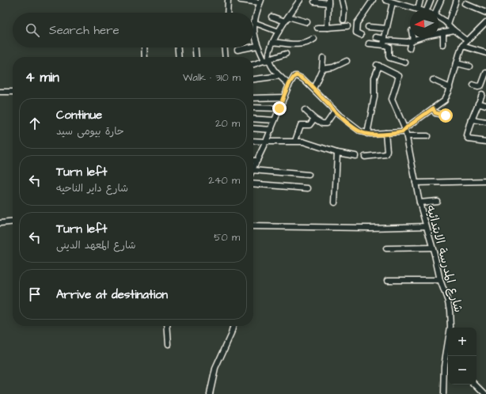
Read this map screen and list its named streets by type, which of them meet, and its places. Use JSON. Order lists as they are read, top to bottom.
{
  "streets": {
    "street": ["شارع المدرسة الابتدائيه"]
  },
  "north": "left",
  "page": {
    "search": "Search here",
    "heading": ["4 min", "Walk · 310 m"],
    "list": [
      ["Continue", "حارة بيومى سيد", "20 m"],
      ["Turn left", "شارع داير الناحيه", "240 m"],
      ["Turn left", "شارع المعهد الدينى", "50 m"],
      "Arrive at destination"
    ],
    "map_buttons": ["+", "−"]
  }
}
